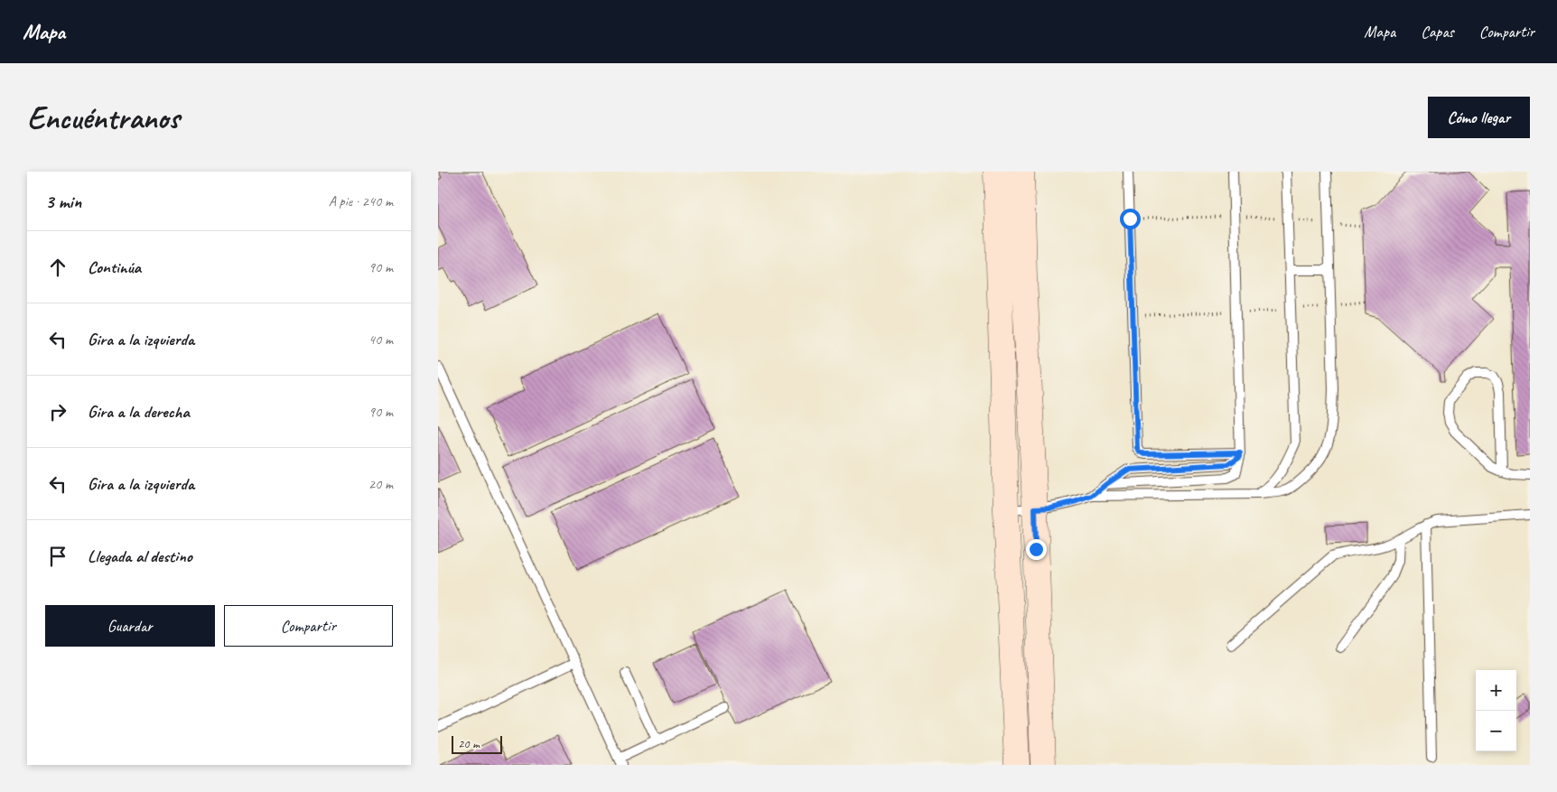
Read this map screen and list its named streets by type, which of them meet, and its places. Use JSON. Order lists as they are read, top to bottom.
{
  "scale_bar": "20 m",
  "page": {
    "header": "Mapa",
    "nav": ["Mapa", "Capas", "Compartir"],
    "buttons": [
      "Cómo llegar",
      ["Guardar", "Compartir"]
    ],
    "title": "Encuéntranos",
    "heading": ["3 min", "A pie · 240 m"],
    "list": [
      ["Continúa", "90 m"],
      ["Gira a la izquierda", "40 m"],
      ["Gira a la derecha", "90 m"],
      ["Gira a la izquierda", "20 m"],
      "Llegada al destino"
    ],
    "map_buttons": ["+", "−"],
    "scale": "20 m"
  }
}
